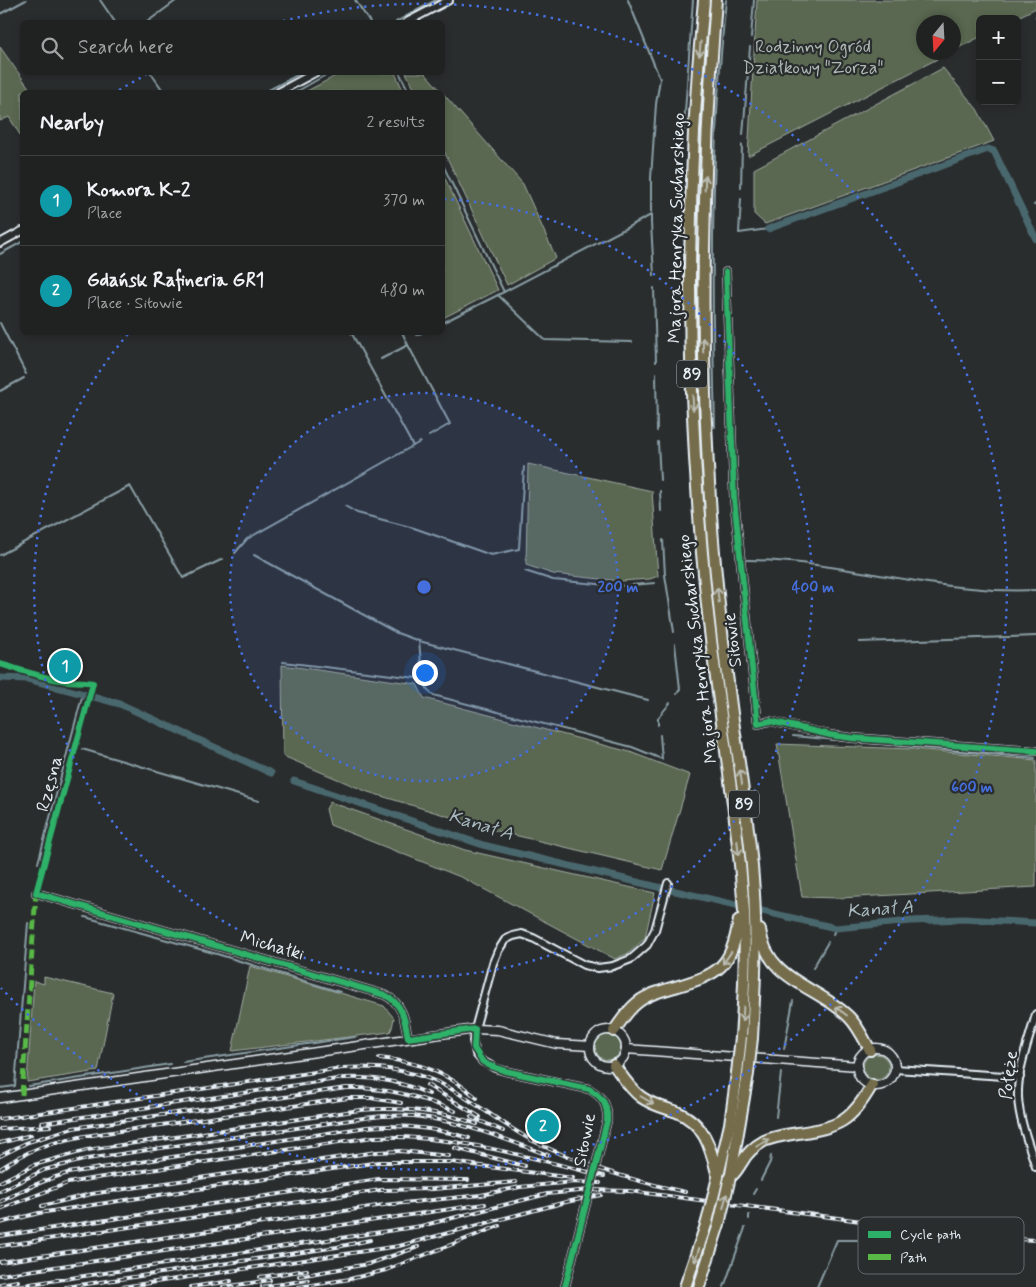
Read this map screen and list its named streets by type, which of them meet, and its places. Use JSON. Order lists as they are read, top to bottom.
{
  "streets": {
    "highway": ["Majora Henryka Sucharskiego", "89"],
    "street": ["Sitowie", "Michałki", "Połęże"],
    "cycle path": ["Rzęsna"]
  },
  "water": ["Kanał A"],
  "parks": ["Rodzinny Ogród Działkowy \"Zorza\""],
  "legend": ["Cycle path", "Path"],
  "north": "bottom",
  "page": {
    "map_buttons": ["+", "−"],
    "search": "Search here",
    "heading": ["Nearby", "2 results"],
    "list": [
      {
        "mark": "1",
        "name": "Komora K-2",
        "note": "Place",
        "value": "370 m"
      },
      {
        "mark": "2",
        "name": "Gdańsk Rafineria GR1",
        "note": "Place · Sitowie",
        "value": "480 m"
      }
    ],
    "pins": ["1", "2"]
  },
  "rings": ["200 m", "400 m", "600 m"]
}
